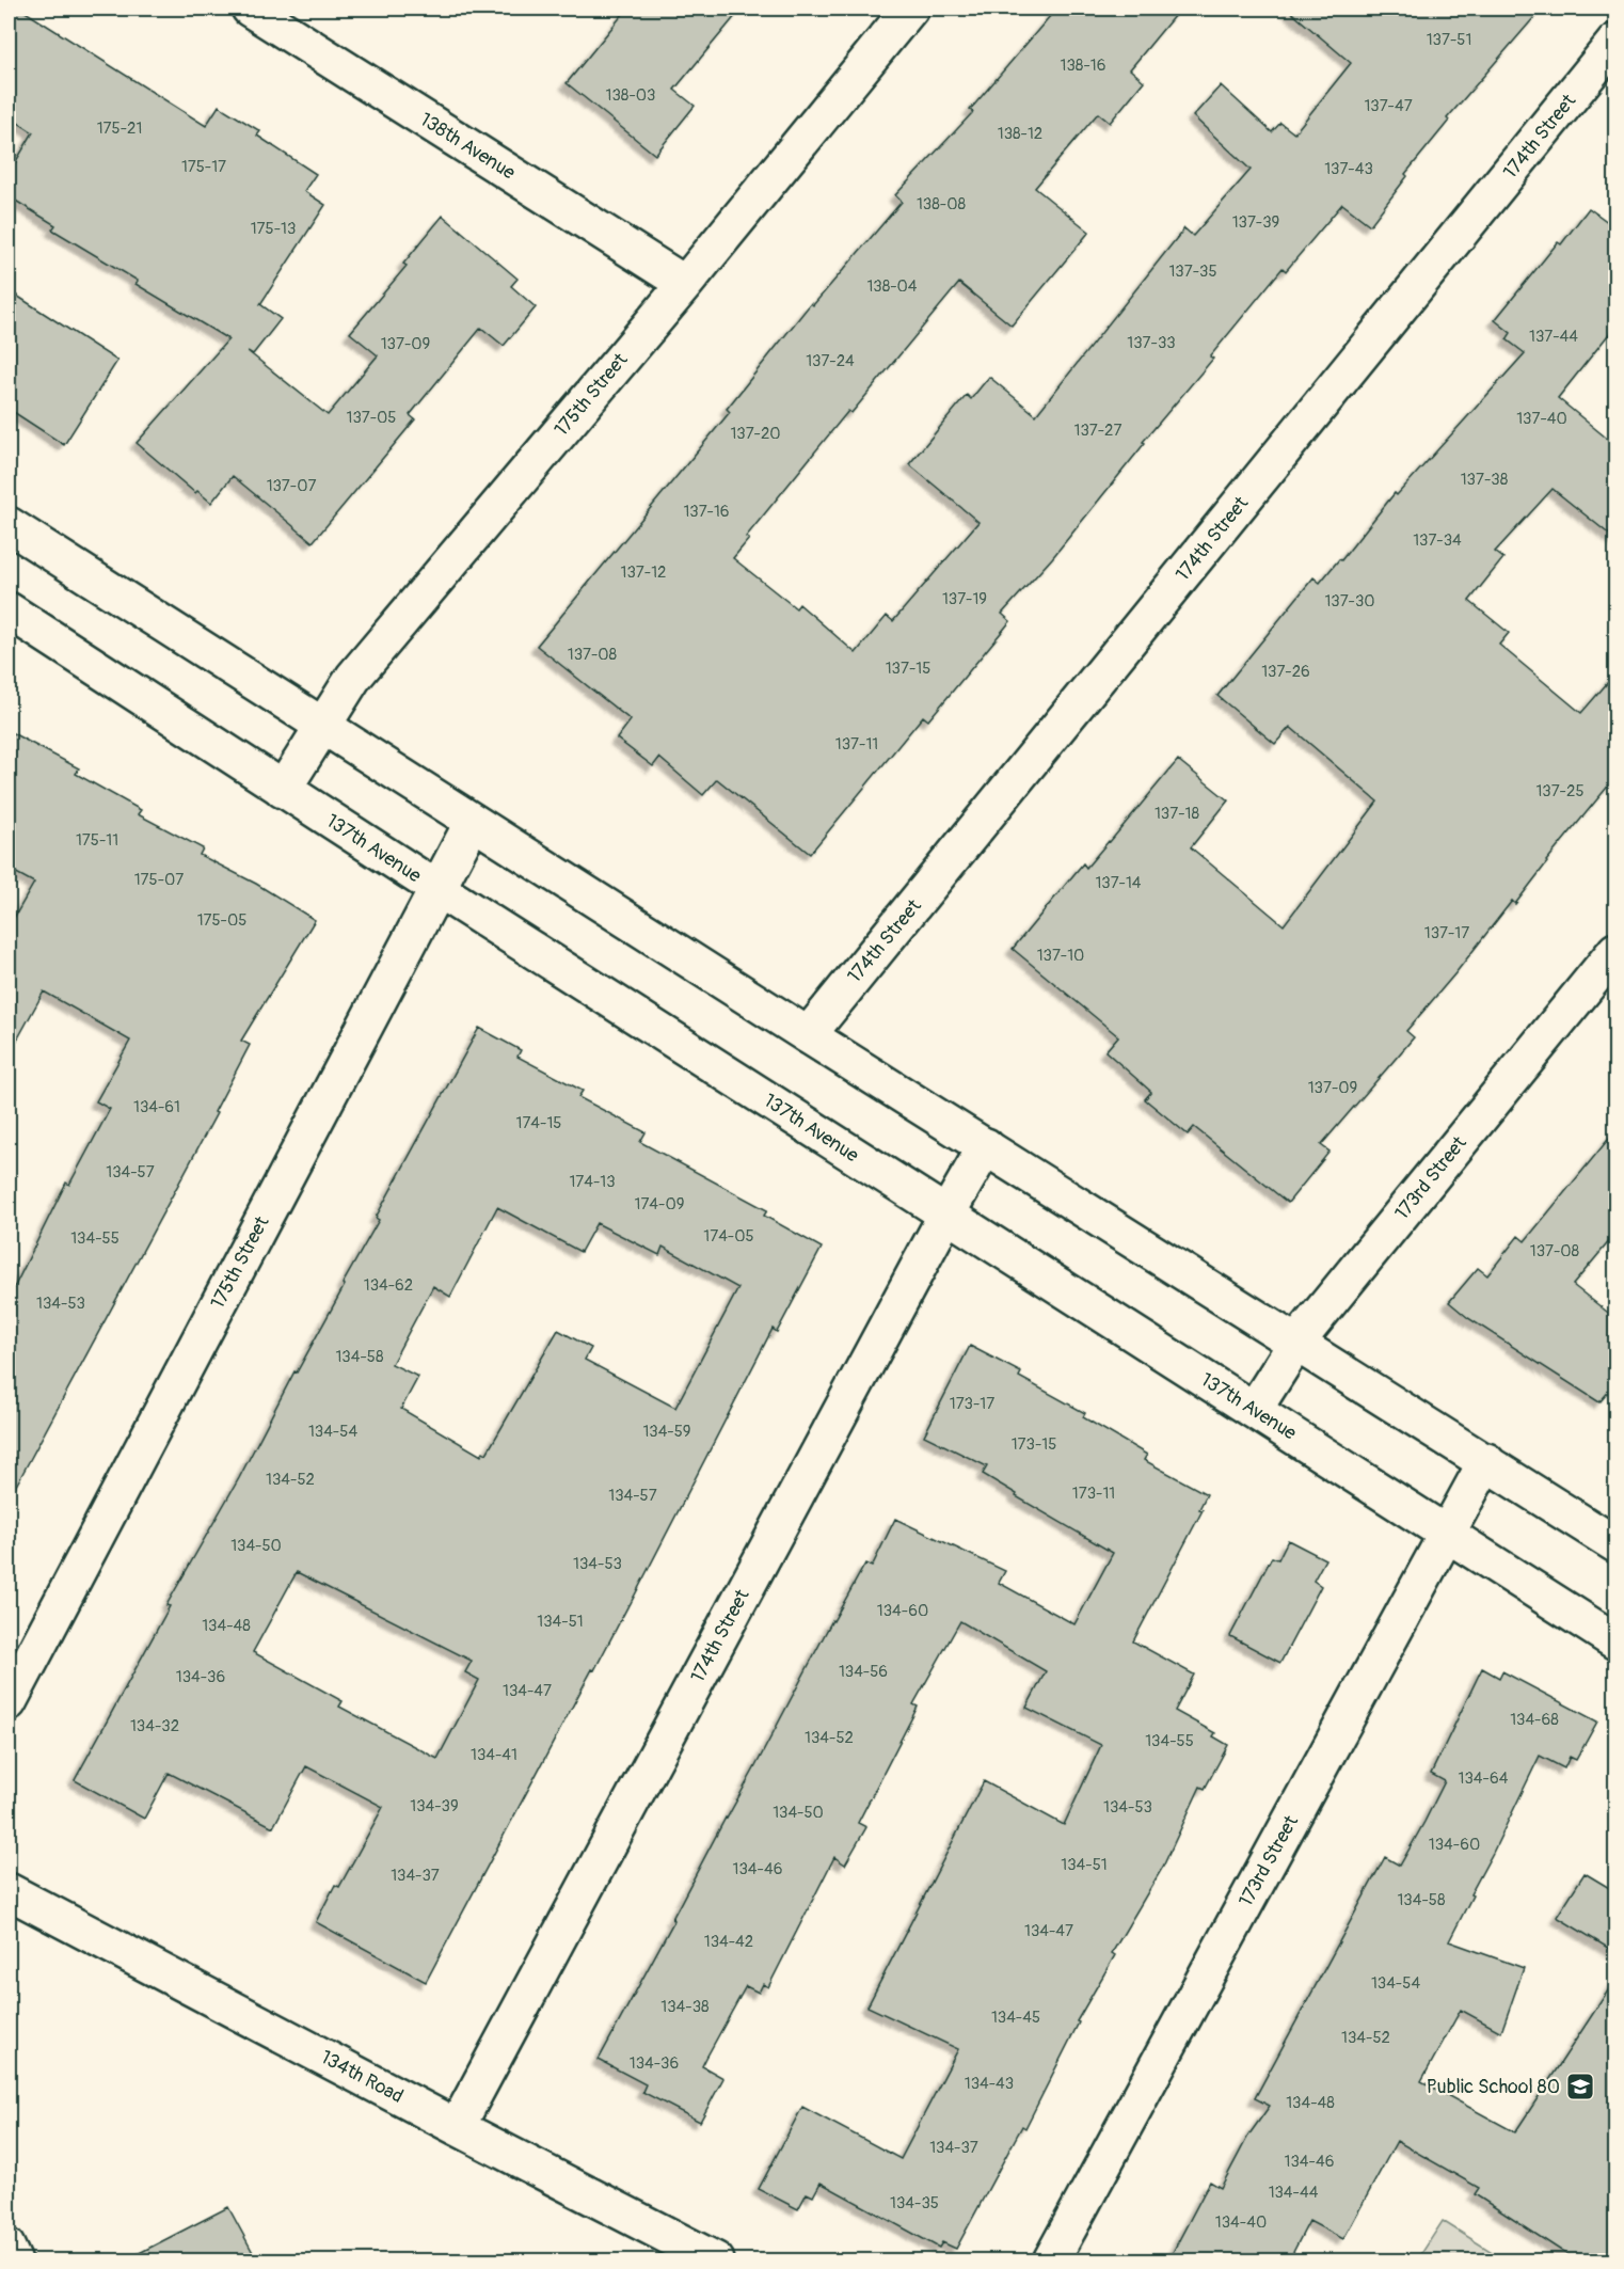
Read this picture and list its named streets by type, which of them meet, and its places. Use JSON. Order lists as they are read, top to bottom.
{
  "streets": {
    "street": [
      "174th Street",
      "138th Avenue",
      "175th Street",
      "137th Avenue",
      "173rd Street",
      "134th Road"
    ]
  },
  "crossings": [
    ["174th Street", "137th Avenue"],
    ["174th Street", "134th Road"],
    ["138th Avenue", "175th Street"],
    ["175th Street", "137th Avenue"],
    ["137th Avenue", "173rd Street"]
  ],
  "places": {
    "school or university": ["Public School 80"]
  },
  "house_numbers": [
    "137-51",
    "138-16",
    "138-03",
    "137-47",
    "175-21",
    "138-12",
    "175-17",
    "137-43",
    "138-08",
    "137-39",
    "175-13",
    "137-35",
    "138-04",
    "137-44",
    "137-33",
    "137-09",
    "137-24",
    "137-05",
    "137-40",
    "137-27",
    "137-20",
    "137-38",
    "137-07",
    "137-16",
    "137-34",
    "137-12",
    "137-19",
    "137-30",
    "137-08",
    "137-15",
    "137-26",
    "137-11",
    "137-25",
    "137-18",
    "175-11",
    "175-07",
    "137-14",
    "175-05",
    "137-17",
    "137-10",
    "137-09",
    "134-61",
    "174-15",
    "134-57",
    "174-13",
    "174-09",
    "174-05",
    "134-55",
    "137-08",
    "134-62",
    "134-53",
    "134-58",
    "173-17",
    "134-54",
    "134-59",
    "173-15",
    "134-52",
    "173-11",
    "134-57",
    "134-50",
    "134-53",
    "134-60",
    "134-51",
    "134-48",
    "134-56",
    "134-36",
    "134-47",
    "134-68",
    "134-32",
    "134-52",
    "134-55",
    "134-41",
    "134-64",
    "134-39",
    "134-53",
    "134-50",
    "134-60",
    "134-51",
    "134-46",
    "134-37",
    "134-58",
    "134-47",
    "134-42",
    "134-54",
    "134-38",
    "134-45",
    "134-52",
    "134-36",
    "134-43",
    "134-48",
    "134-37",
    "134-46",
    "134-44",
    "134-35",
    "134-40"
  ]
}
